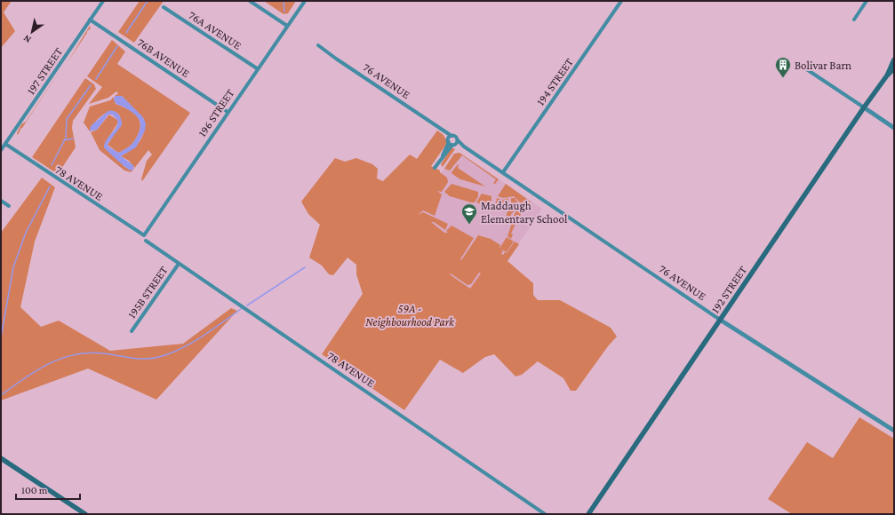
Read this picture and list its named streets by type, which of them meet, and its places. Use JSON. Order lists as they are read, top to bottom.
{
  "streets": {
    "main road": ["192 STREET"],
    "street": [
      "76A AVENUE",
      "76B AVENUE",
      "197 STREET",
      "76 AVENUE",
      "194 STREET",
      "196 STREET",
      "78 AVENUE",
      "195B STREET"
    ]
  },
  "crossings": [
    ["76A AVENUE", "196 STREET"],
    ["76B AVENUE", "197 STREET"],
    ["76B AVENUE", "196 STREET"],
    ["197 STREET", "78 AVENUE"],
    ["76 AVENUE", "194 STREET"],
    ["76 AVENUE", "192 STREET"],
    ["196 STREET", "78 AVENUE"],
    ["78 AVENUE", "195B STREET"]
  ],
  "parks": ["59A - Neighbourhood Park"],
  "places": {
    "building": ["Bolivar Barn"],
    "school or university": ["Maddaugh Elementary School"]
  },
  "scale_bar": "100 m",
  "north": "bottom left"
}
